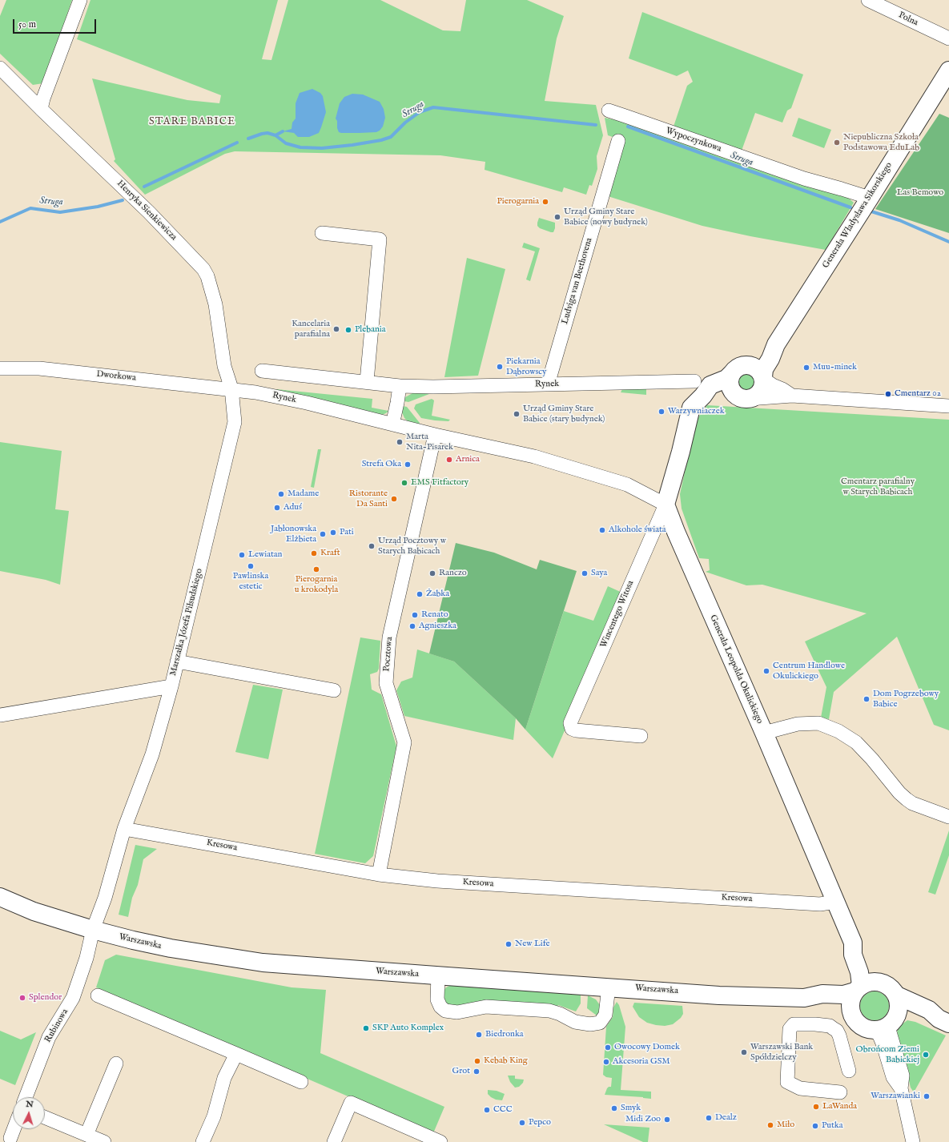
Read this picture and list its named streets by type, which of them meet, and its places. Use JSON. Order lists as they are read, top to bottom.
{
  "streets": {
    "main road": ["Generała Władysława Sikorskiego", "Generała Leopolda Okulickiego", "Warszawska"],
    "street": [
      "Polna",
      "Wypoczynkowa",
      "Henryka Sienkiewicza",
      "Ludviga van Beethovena",
      "Dworkowa",
      "Rynek",
      "Wincentego Witosa",
      "Marszałka Józefa Piłsudskiego",
      "Pocztowa",
      "Kresowa",
      "Rubinowa"
    ]
  },
  "crossings": [
    ["Wypoczynkowa", "Generała Władysława Sikorskiego"],
    ["Henryka Sienkiewicza", "Dworkowa"],
    ["Henryka Sienkiewicza", "Rynek"],
    ["Henryka Sienkiewicza", "Marszałka Józefa Piłsudskiego"],
    ["Ludviga van Beethovena", "Rynek"],
    ["Dworkowa", "Rynek"],
    ["Dworkowa", "Marszałka Józefa Piłsudskiego"],
    ["Rynek", "Wincentego Witosa"],
    ["Rynek", "Marszałka Józefa Piłsudskiego"],
    ["Rynek", "Pocztowa"],
    ["Rynek", "Generała Leopolda Okulickiego"],
    ["Wincentego Witosa", "Generała Leopolda Okulickiego"],
    ["Pocztowa", "Kresowa"],
    ["Generała Leopolda Okulickiego", "Kresowa"],
    ["Generała Leopolda Okulickiego", "Warszawska"],
    ["Warszawska", "Rubinowa"]
  ],
  "districts": ["STARE BABICE"],
  "water": ["Struga"],
  "parks": ["Las Bemowo", "Cmentarz parafialny w Starych Babicach"],
  "places": [
    "Niepubliczna Szkoła Podstawowa EduLab",
    "Pierogarnia",
    "Urząd Gminy Stare Babice (nowy budynek)",
    "Kancelaria parafialna",
    "Plebania",
    "Piekarnia Dąbrowscy",
    "Muu-minek",
    "Cmentarz 02",
    "Warzywniaczek",
    "Urząd Gminy Stare Babice (stary budynek)",
    "Marta Nita-Pisarek",
    "Arnica",
    "Strefa Oka",
    "EMS Fitfactory",
    "Madame",
    "Ristorante Da Santi",
    "Aduś",
    "Alkohole świata",
    "Pati",
    "Jabłonowska Elżbieta",
    "Urząd Pocztowy w Starych Babicach",
    "Kraft",
    "Lewiatan",
    "Pawlinska estetic",
    "Pierogarnia u krokodyla",
    "Ranczo",
    "Saya",
    "Żabka",
    "Renato",
    "Agnieszka",
    "Centrum Handlowe Okulickiego",
    "Dom Pogrzebowy Babice",
    "New Life",
    "Splendor",
    "SKP Auto Komplex",
    "Biedronka",
    "Owocowy Domek",
    "Warszawski Bank Spółdzielczy",
    "Obrońcom Ziemi Babickiej",
    "Kebab King",
    "Akcesoria GSM",
    "Grot",
    "Warszawianki",
    "LaWanda",
    "Smyk",
    "CCC",
    "Dealz",
    "Midi Zoo",
    "Pepco",
    "Miło",
    "Putka"
  ],
  "scale_bar": "50 m",
  "north": "top"
}
